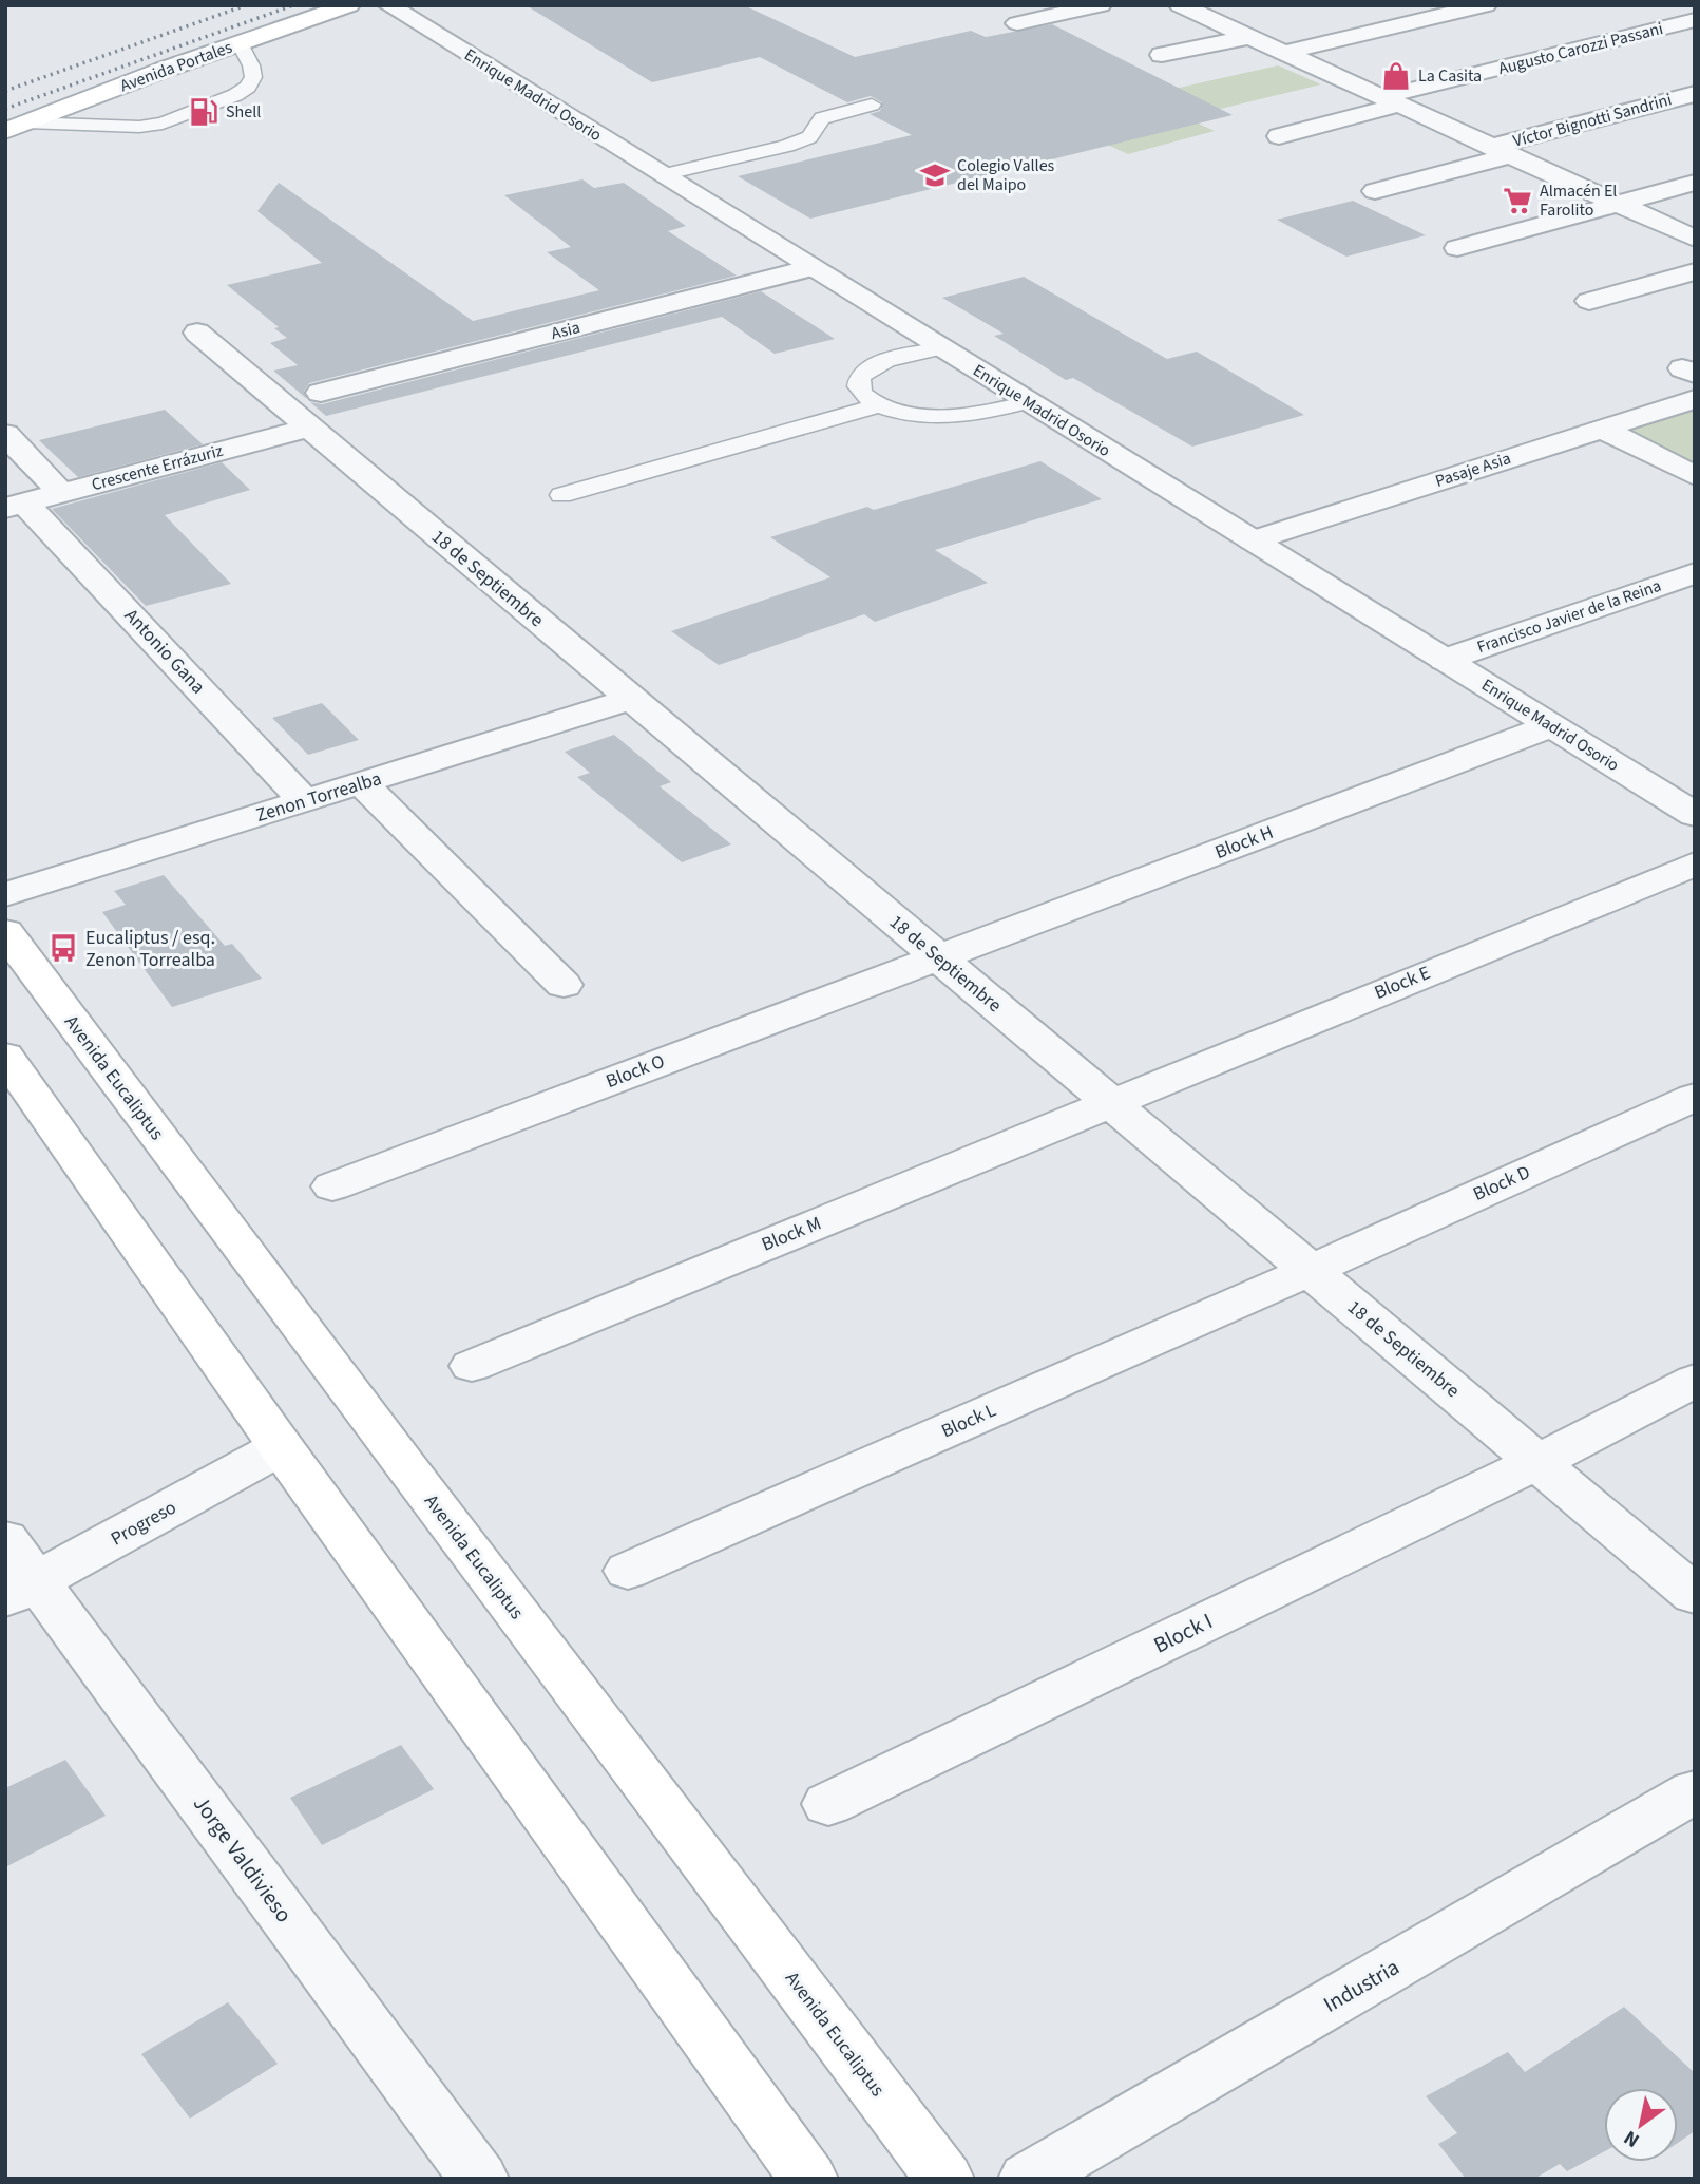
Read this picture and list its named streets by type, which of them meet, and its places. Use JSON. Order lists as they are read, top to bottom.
{
  "streets": {
    "main road": ["Avenida Portales", "Avenida Eucaliptus"],
    "street": [
      "Augusto Carozzi Passani",
      "Enrique Madrid Osorio",
      "Víctor Bignotti Sandrini",
      "Asia",
      "Crescente Errázuriz",
      "Pasaje Asia",
      "18 de Septiembre",
      "Francisco Javier de la Reina",
      "Antonio Gana",
      "Zenon Torrealba",
      "Block H",
      "Block E",
      "Block O",
      "Block D",
      "Block M",
      "Block L",
      "Progreso",
      "Block I",
      "Jorge Valdivieso",
      "Industria"
    ]
  },
  "crossings": [
    ["Enrique Madrid Osorio", "Asia"],
    ["Enrique Madrid Osorio", "Pasaje Asia"],
    ["Enrique Madrid Osorio", "Francisco Javier de la Reina"],
    ["Enrique Madrid Osorio", "Block H"],
    ["Asia", "Crescente Errázuriz"],
    ["Asia", "18 de Septiembre"],
    ["Crescente Errázuriz", "18 de Septiembre"],
    ["Crescente Errázuriz", "Antonio Gana"],
    ["18 de Septiembre", "Zenon Torrealba"],
    ["18 de Septiembre", "Block H"],
    ["18 de Septiembre", "Block E"],
    ["18 de Septiembre", "Block O"],
    ["18 de Septiembre", "Block D"],
    ["18 de Septiembre", "Block M"],
    ["18 de Septiembre", "Block L"],
    ["18 de Septiembre", "Block I"],
    ["Antonio Gana", "Zenon Torrealba"],
    ["Block H", "Block O"],
    ["Block E", "Block M"],
    ["Block D", "Block L"],
    ["Progreso", "Jorge Valdivieso"]
  ],
  "places": {
    "shop": ["La Casita"],
    "fuel station": ["Shell"],
    "school or university": ["Colegio Valles del Maipo"],
    "supermarket": ["Almacén El Farolito"],
    "bus stop": ["Eucaliptus / esq. Zenon Torrealba"]
  },
  "north": "bottom left"
}
